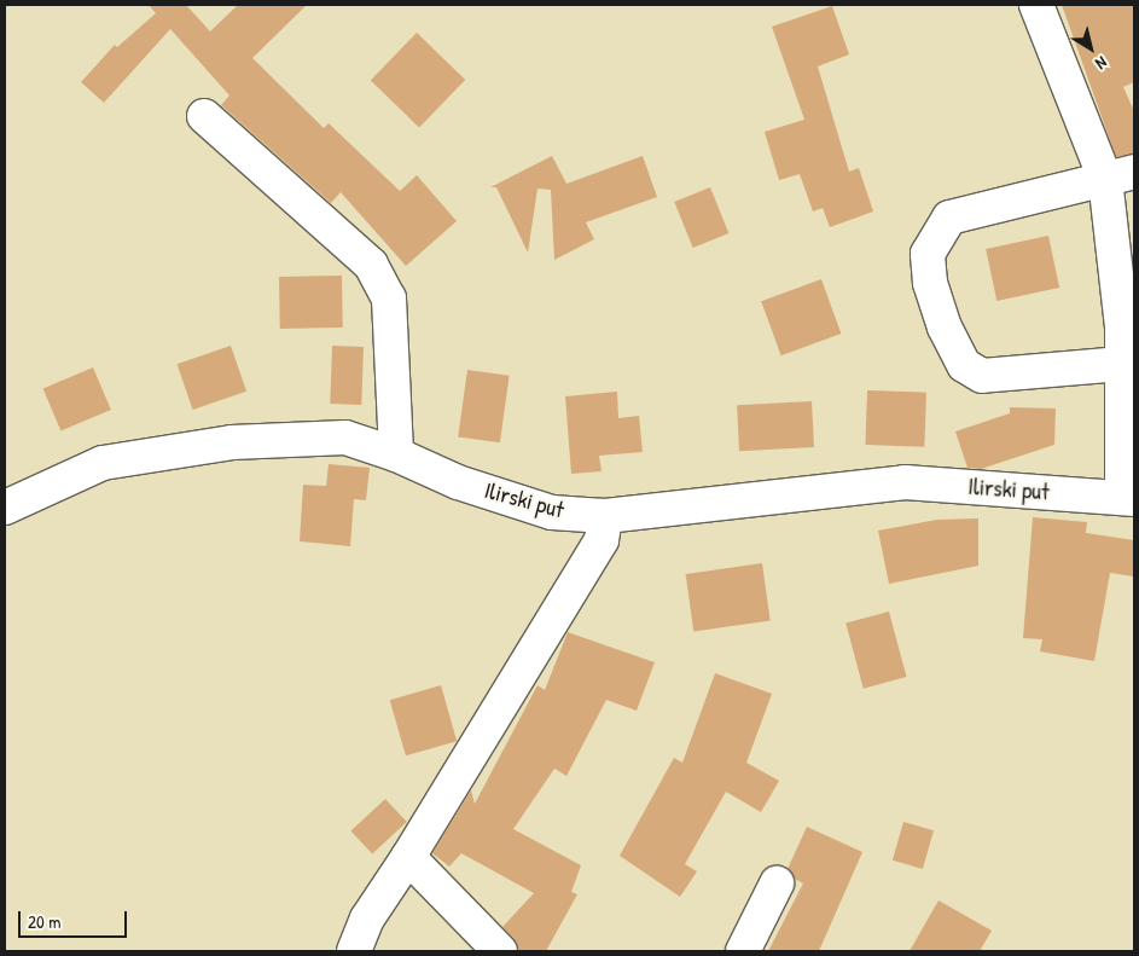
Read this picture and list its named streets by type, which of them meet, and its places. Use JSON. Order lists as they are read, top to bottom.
{
  "streets": {
    "street": ["Ilirski put"]
  },
  "scale_bar": "20 m",
  "north": "bottom right"
}
